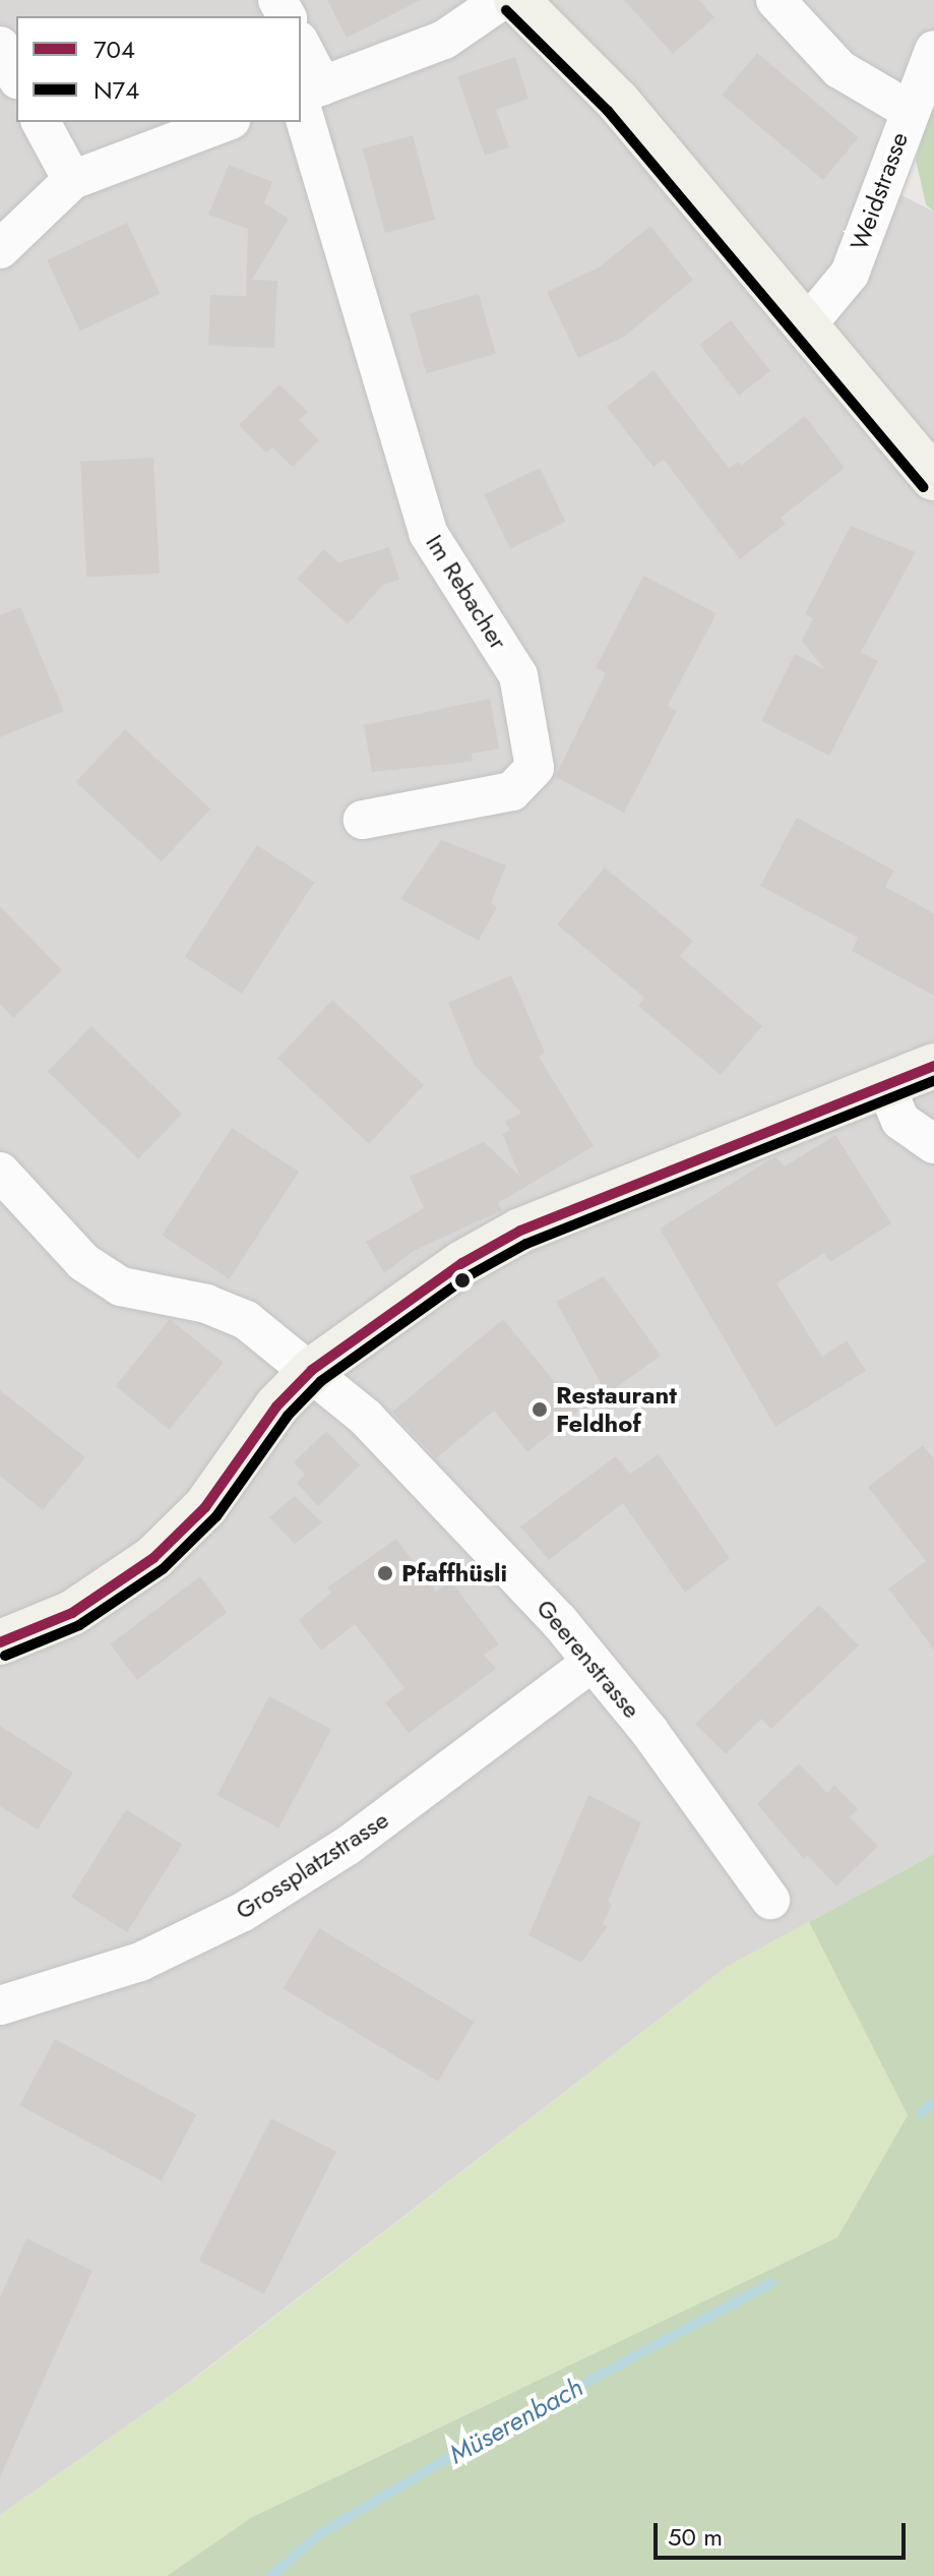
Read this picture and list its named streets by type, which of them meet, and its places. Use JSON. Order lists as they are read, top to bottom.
{
  "streets": {
    "street": [
      "Weidstrasse",
      "Im Rebacher",
      "Geerenstrasse",
      "Grossplatzstrasse"
    ]
  },
  "crossings": [
    ["Geerenstrasse", "Grossplatzstrasse"]
  ],
  "water": ["Müserenbach"],
  "places": ["Restaurant Feldhof", "Pfaffhüsli"],
  "lines": ["transit line N74", "transit line 704"],
  "legend": ["704", "N74"],
  "scale_bar": "50 m"
}
